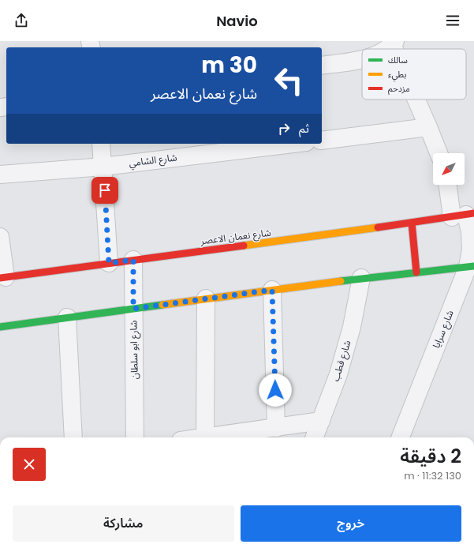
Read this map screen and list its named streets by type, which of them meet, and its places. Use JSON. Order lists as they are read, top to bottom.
{
  "streets": {
    "main road": ["شارع نعمان الاعصر"],
    "street": [
      "شارع الشامي",
      "شارع سرايا",
      "شارع ابو سلطان",
      "شارع قطب"
    ]
  },
  "crossings": [
    ["شارع نعمان الاعصر", "شارع سرايا"],
    ["شارع نعمان الاعصر", "شارع ابو سلطان"]
  ],
  "legend": ["سالك", "بطيء", "مزدحم"],
  "north": "bottom left",
  "page": {
    "header": "Navio",
    "turn": ["30 m", "شارع نعمان الاعصر"],
    "then": "ثم",
    "heading": ["2 دقيقة", "130 m · 11:32"],
    "buttons": ["خروج", "مشاركة"]
  }
}
